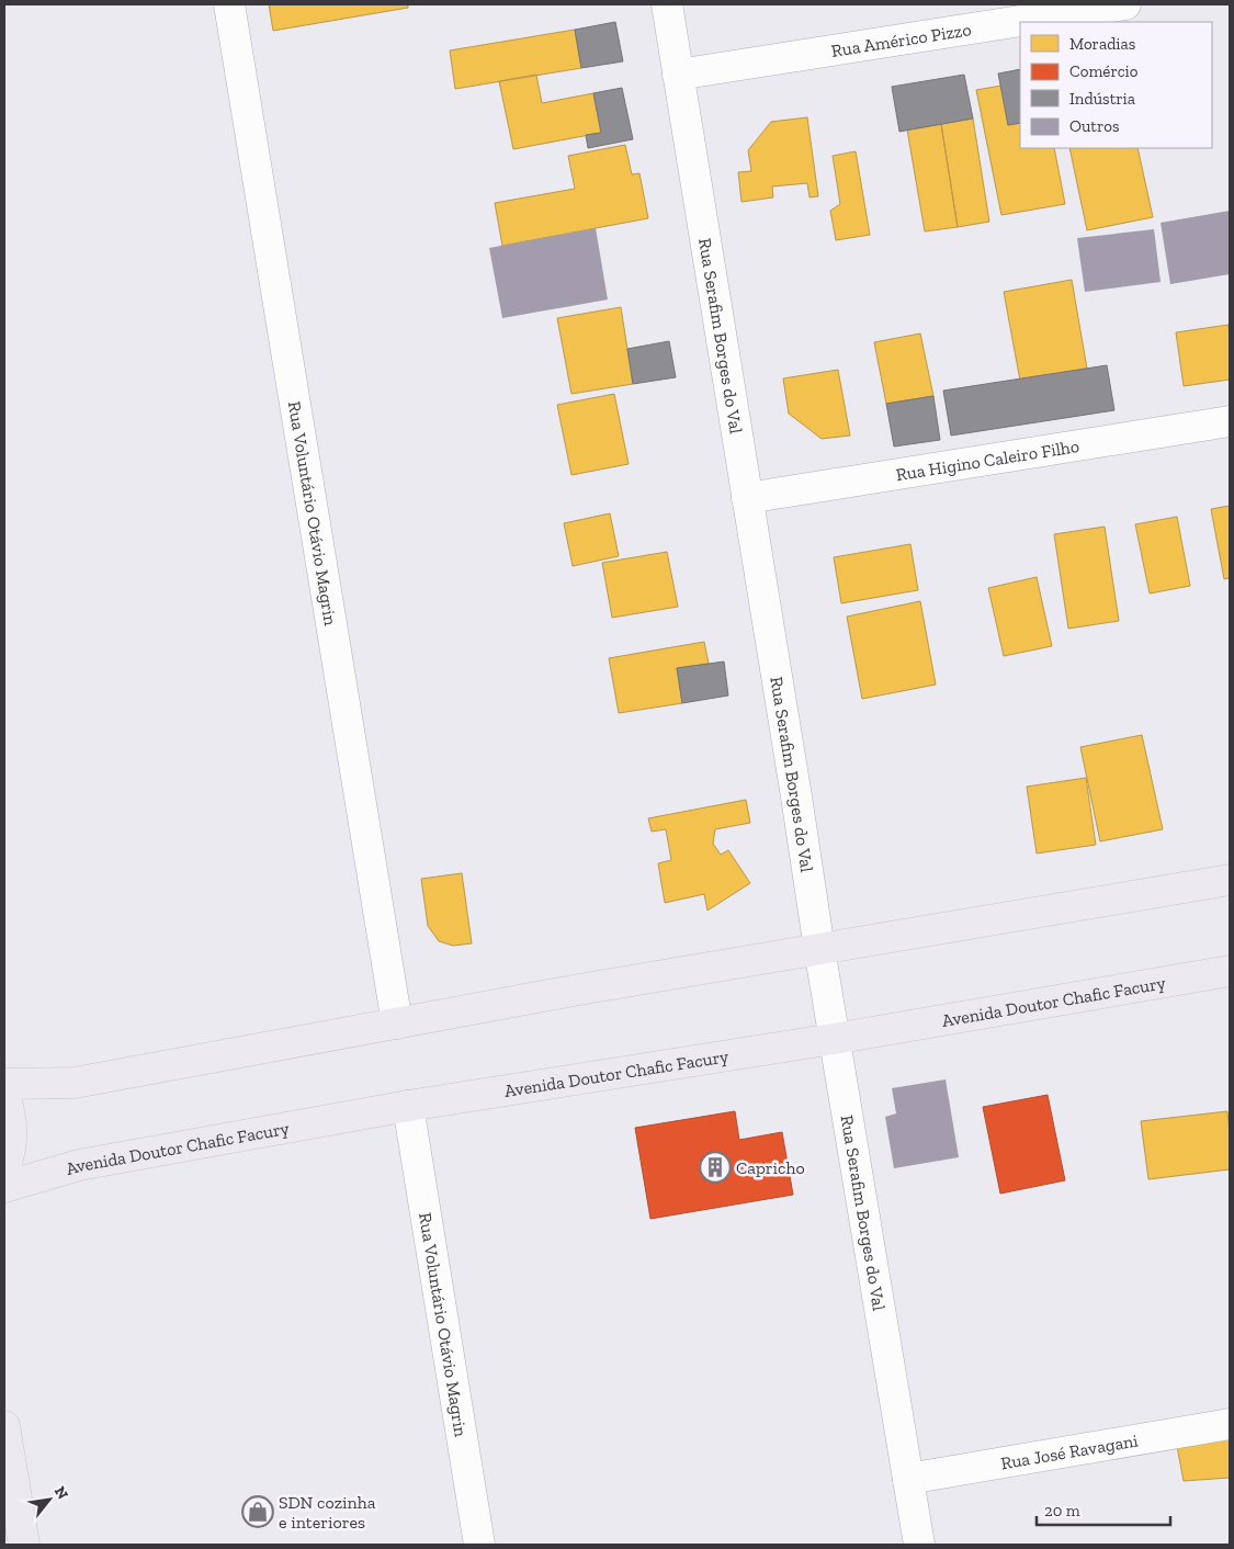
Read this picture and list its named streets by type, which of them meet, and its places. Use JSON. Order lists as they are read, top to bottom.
{
  "streets": {
    "main road": ["Avenida Doutor Chafic Facury"],
    "street": [
      "Rua Américo Pizzo",
      "Rua Serafim Borges do Val",
      "Rua Higino Caleiro Filho",
      "Rua Voluntário Otávio Magrin",
      "Rua José Ravagani"
    ]
  },
  "crossings": [
    ["Rua Américo Pizzo", "Rua Serafim Borges do Val"],
    ["Rua Serafim Borges do Val", "Rua Higino Caleiro Filho"],
    ["Rua Serafim Borges do Val", "Avenida Doutor Chafic Facury"],
    ["Rua Serafim Borges do Val", "Rua José Ravagani"],
    ["Rua Voluntário Otávio Magrin", "Avenida Doutor Chafic Facury"]
  ],
  "places": {
    "building": ["Capricho"],
    "shop": ["SDN cozinha e interiores"]
  },
  "legend": [
    "Moradias",
    "Comércio",
    "Indústria",
    "Outros"
  ],
  "scale_bar": "20 m",
  "north": "top right"
}
